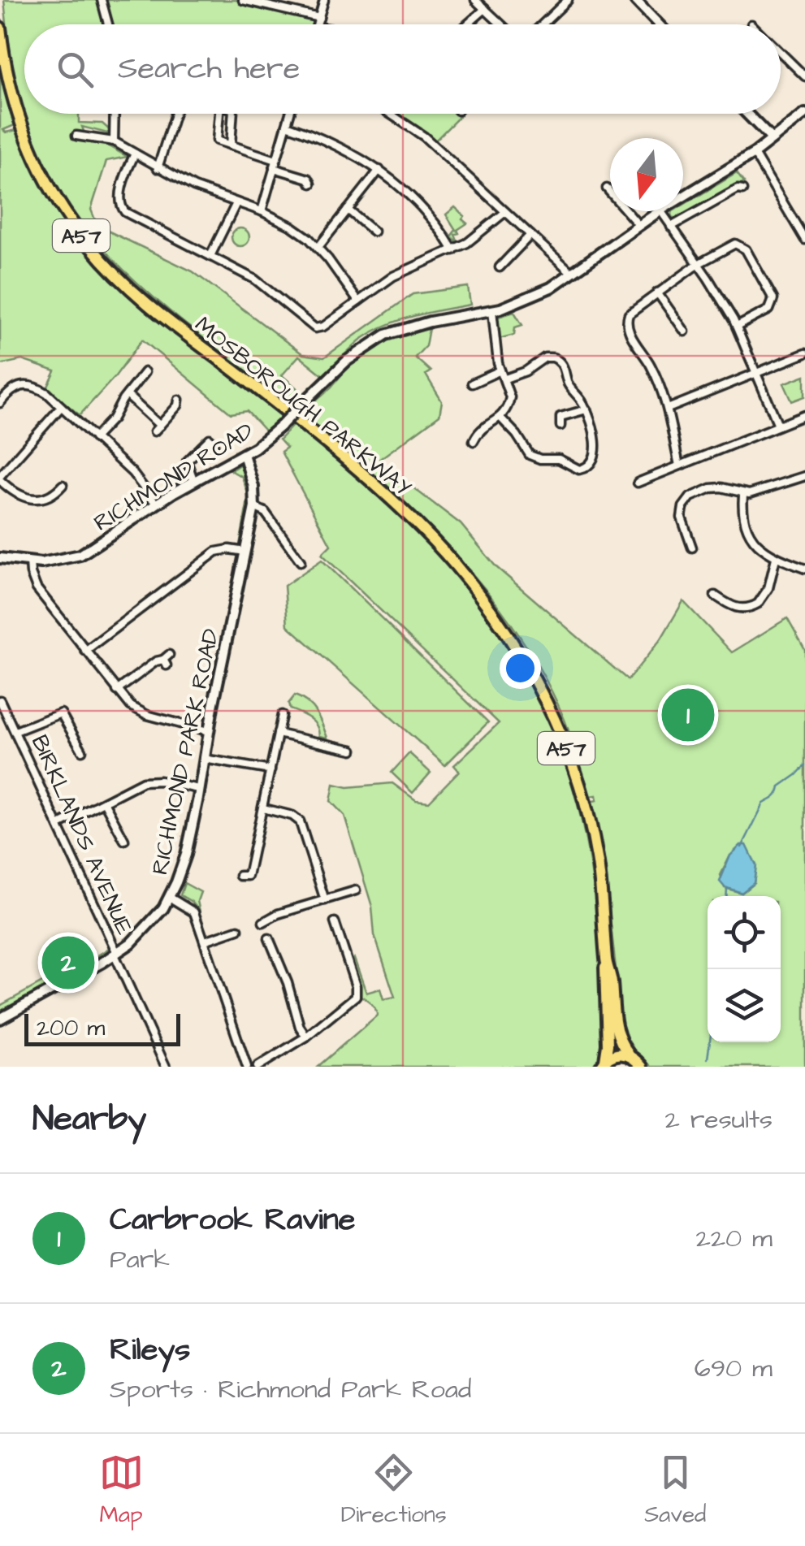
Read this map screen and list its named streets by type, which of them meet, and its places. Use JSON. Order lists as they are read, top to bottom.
{
  "streets": {
    "highway": ["A57", "MOSBOROUGH PARKWAY"],
    "main road": ["RICHMOND ROAD", "RICHMOND PARK ROAD"],
    "street": ["BIRKLANDS AVENUE"]
  },
  "crossings": [
    ["A57", "MOSBOROUGH PARKWAY"],
    ["RICHMOND ROAD", "RICHMOND PARK ROAD"],
    ["RICHMOND PARK ROAD", "BIRKLANDS AVENUE"]
  ],
  "scale_bar": "200 m",
  "north": "bottom",
  "page": {
    "search": "Search here",
    "pins": ["1", "2"],
    "scale": "200 m",
    "heading": ["Nearby", "2 results"],
    "list": [
      {
        "mark": "1",
        "name": "Carbrook Ravine",
        "note": "Park",
        "value": "220 m"
      },
      {
        "mark": "2",
        "name": "Rileys",
        "note": "Sports · Richmond Park Road",
        "value": "690 m"
      }
    ],
    "nav": ["Map", "Directions", "Saved"]
  }
}
